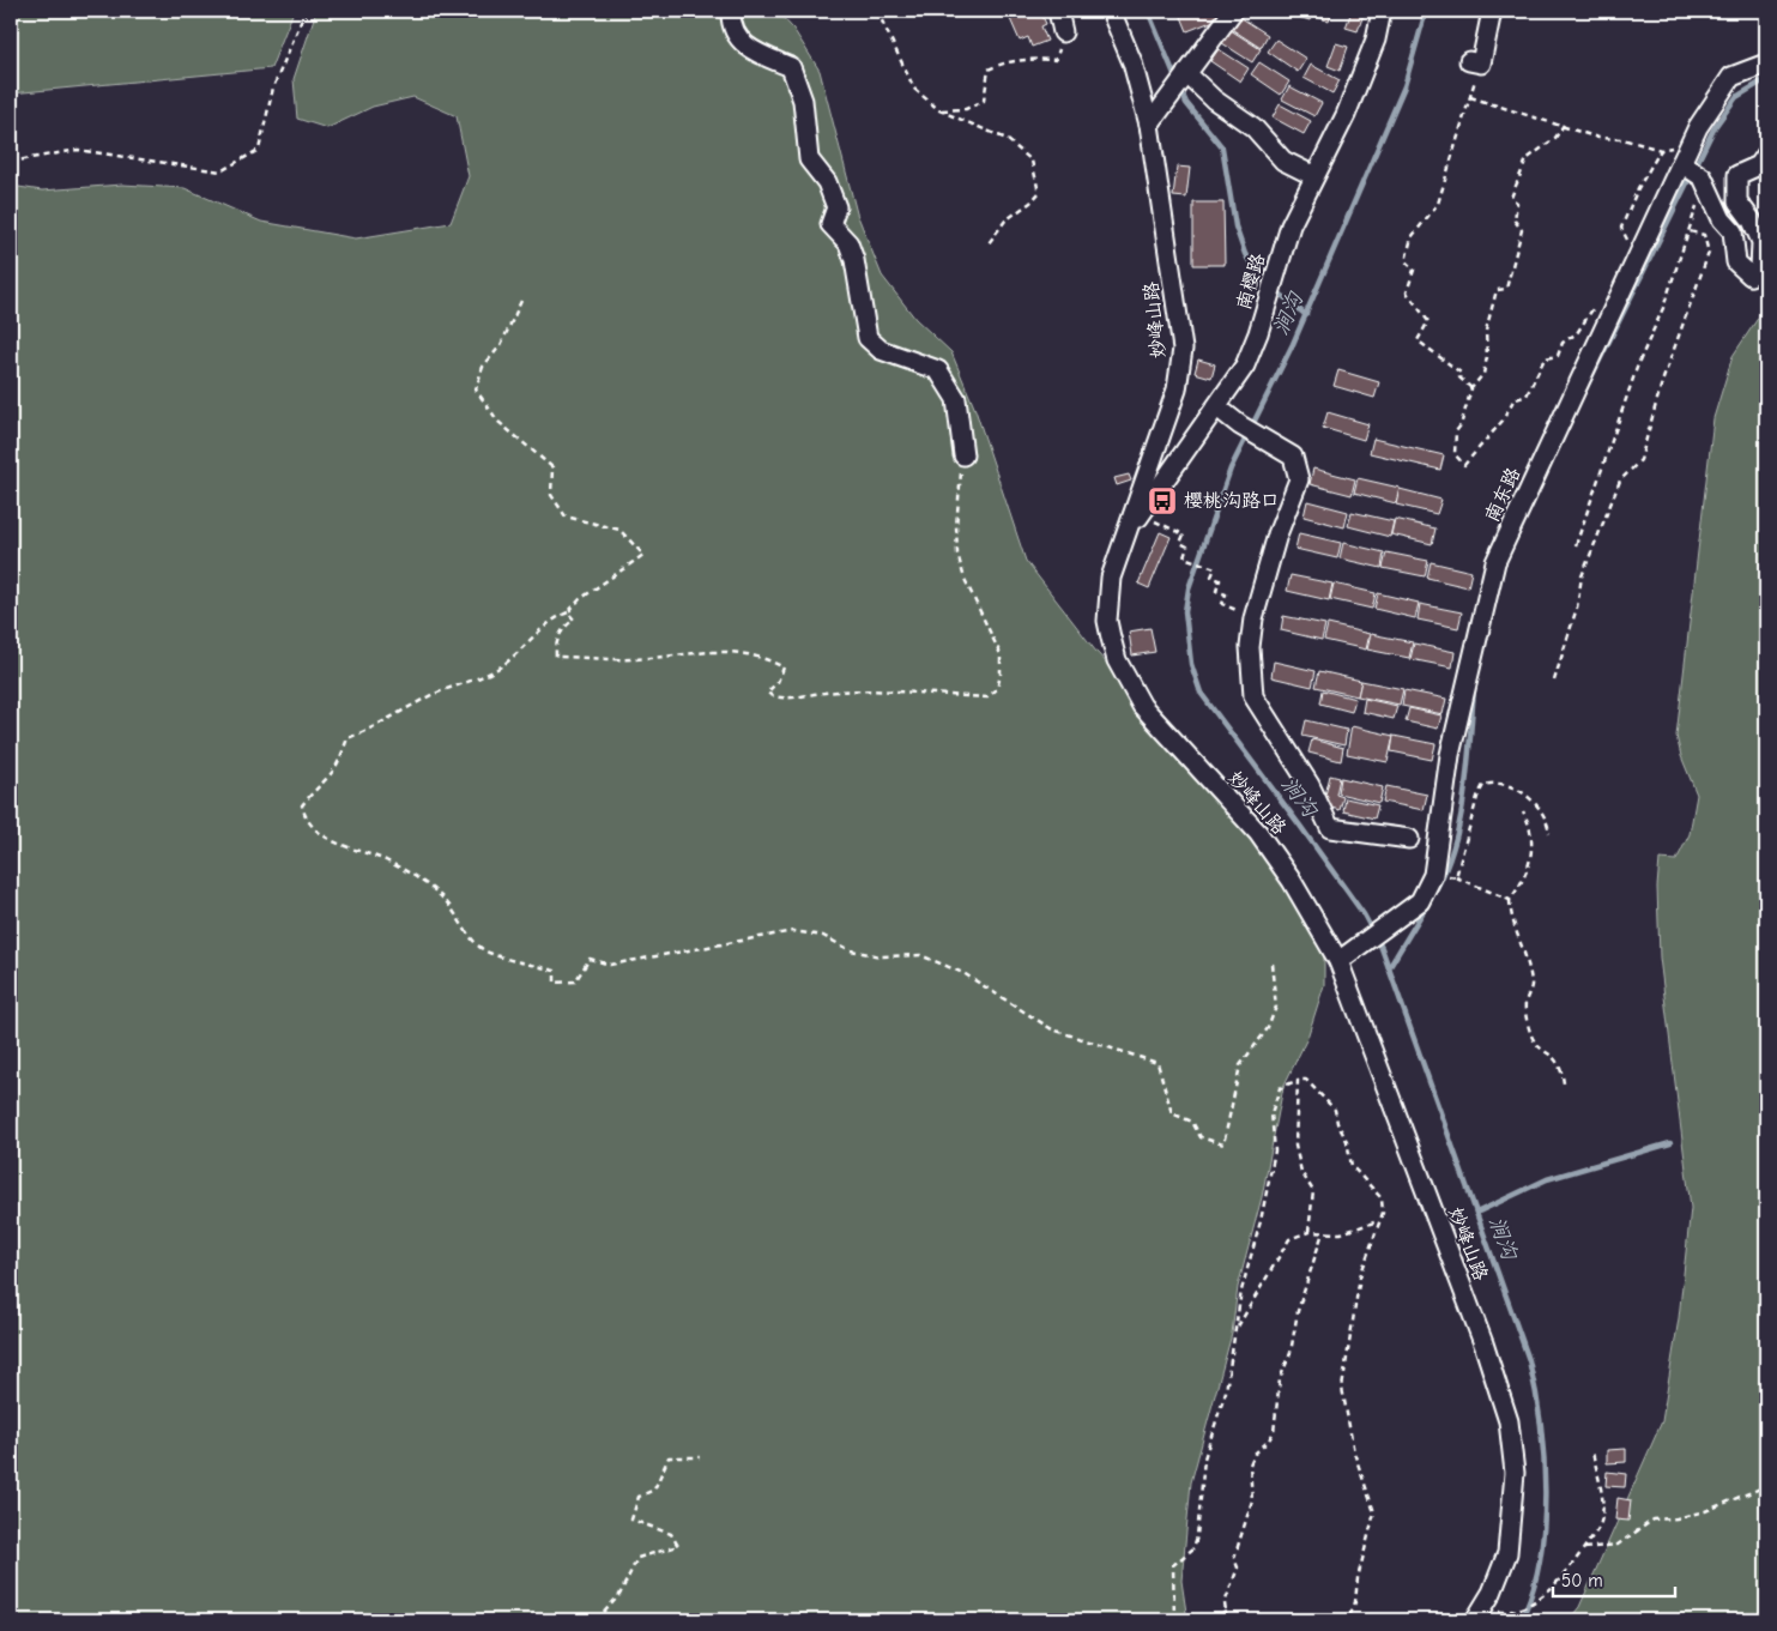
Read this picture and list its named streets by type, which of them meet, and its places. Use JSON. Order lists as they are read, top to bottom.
{
  "streets": {
    "street": ["南樱路", "妙峰山路", "南东路"]
  },
  "crossings": [
    ["南樱路", "妙峰山路"],
    ["妙峰山路", "南东路"]
  ],
  "water": ["涧沟"],
  "places": {
    "bus stop": ["樱桃沟路口"]
  },
  "scale_bar": "50 m"
}
